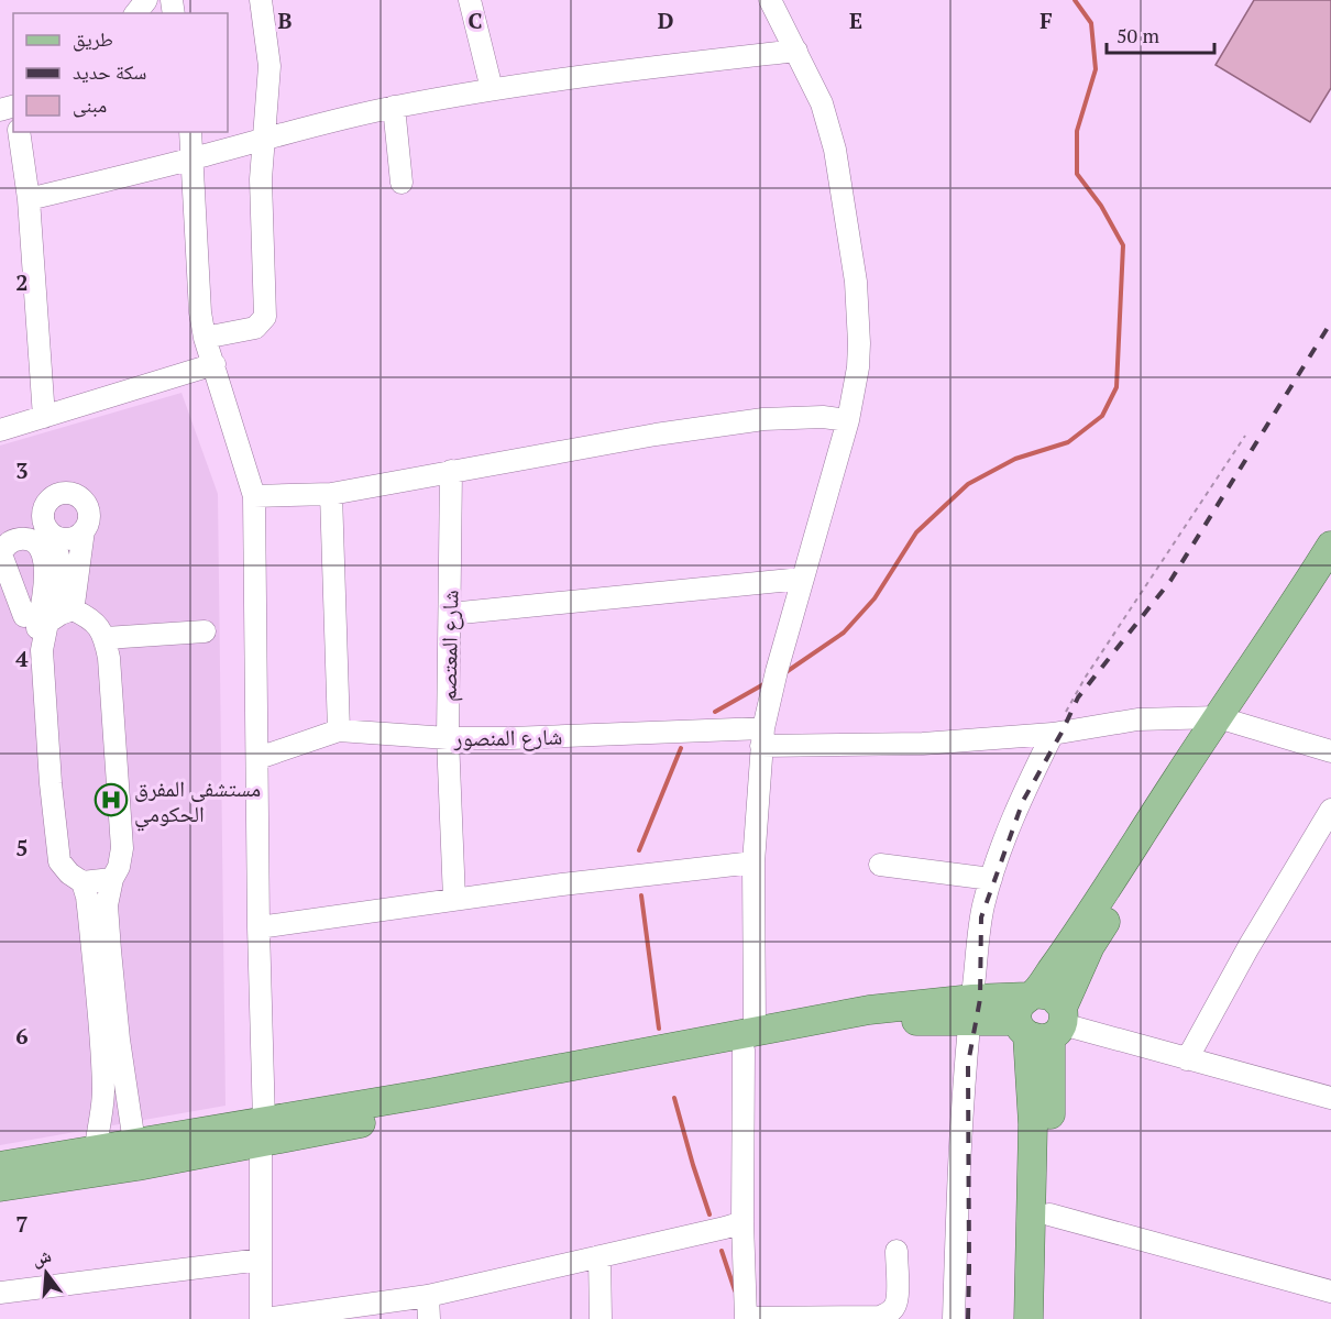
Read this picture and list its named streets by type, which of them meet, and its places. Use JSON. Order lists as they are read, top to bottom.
{
  "streets": {
    "street": ["شارع المعتصم", "شارع المنصور"]
  },
  "crossings": [
    ["شارع المعتصم", "شارع المنصور"]
  ],
  "places": {
    "hospital": ["مستشفى المفرق الحكومي"]
  },
  "legend": ["طريق", "سكة حديد", "مبنى"],
  "scale_bar": "50 m",
  "north": "top",
  "grid": {
    "columns": [
      "B",
      "C",
      "D",
      "E",
      "F"
    ],
    "rows": [
      "2",
      "3",
      "4",
      "5",
      "6",
      "7"
    ]
  }
}
